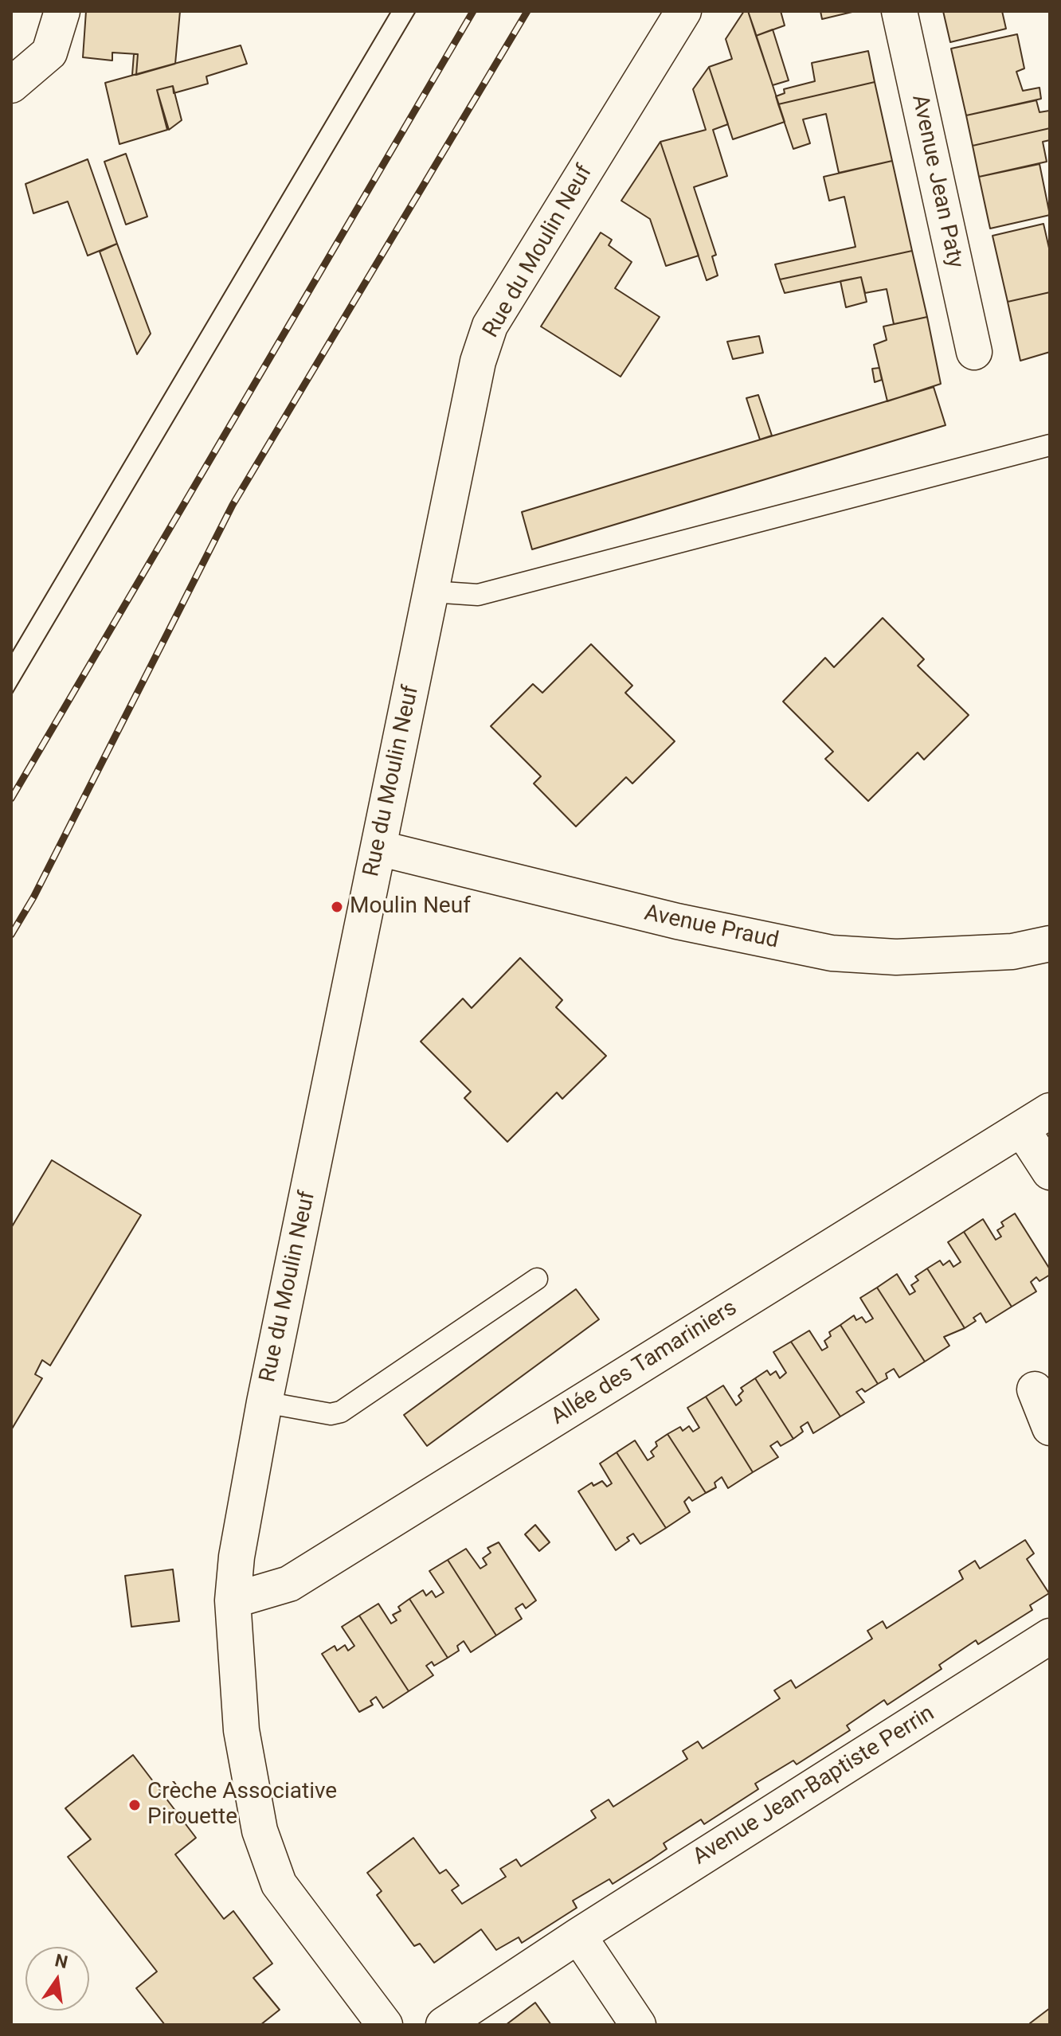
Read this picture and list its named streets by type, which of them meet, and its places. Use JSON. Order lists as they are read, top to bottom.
{
  "streets": {
    "street": [
      "Avenue Jean Paty",
      "Rue du Moulin Neuf",
      "Avenue Praud",
      "Allée des Tamariniers",
      "Avenue Jean-Baptiste Perrin"
    ]
  },
  "crossings": [
    ["Rue du Moulin Neuf", "Avenue Praud"],
    ["Rue du Moulin Neuf", "Allée des Tamariniers"]
  ],
  "places": ["Moulin Neuf", "Crèche Associative Pirouette"],
  "north": "top"
}
